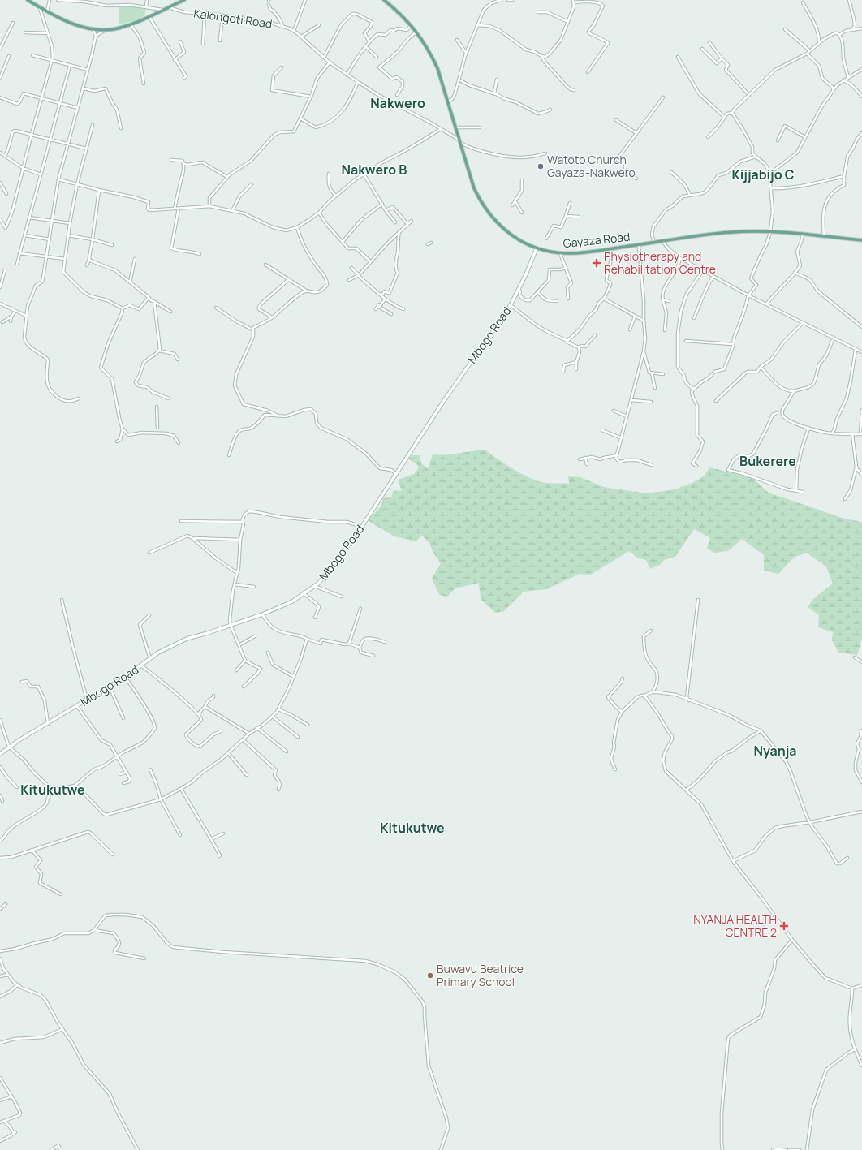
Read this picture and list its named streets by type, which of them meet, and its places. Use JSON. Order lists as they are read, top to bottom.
{
  "streets": {
    "main road": ["Gayaza Road", "Mbogo Road"],
    "street": ["Kalongoti Road"]
  },
  "crossings": [
    ["Kalongoti Road", "Gayaza Road"],
    ["Gayaza Road", "Mbogo Road"]
  ],
  "districts": [
    "Nakwero",
    "Nakwero B",
    "Kijjabijo C",
    "Bukerere",
    "Nyanja",
    "Kitukutwe",
    "Kitukutwe"
  ],
  "places": {
    "other": ["Watoto Church Gayaza-Nakwero", "Buwavu Beatrice Primary School"],
    "health": ["Physiotherapy and Rehabilitation Centre", "NYANJA HEALTH CENTRE 2"]
  }
}
